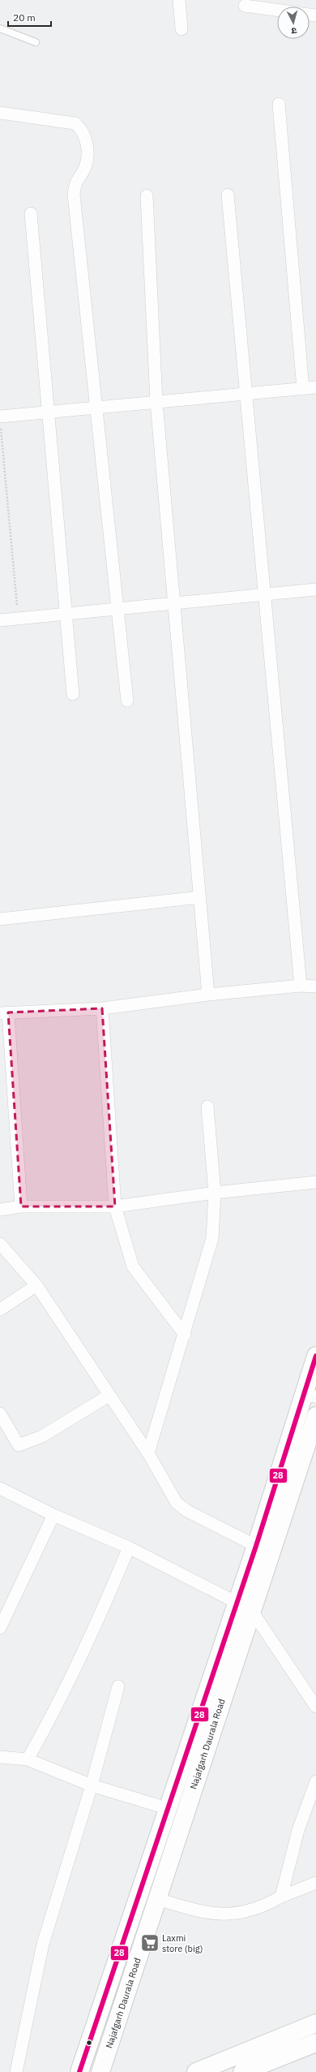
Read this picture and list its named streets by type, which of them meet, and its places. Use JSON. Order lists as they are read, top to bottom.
{
  "streets": {
    "main road": ["Najafgarh Daurala Road"]
  },
  "places": {
    "supermarket": ["Laxmi store (big)"]
  },
  "lines": ["transit line 28"],
  "scale_bar": "20 m",
  "north": "bottom"
}
